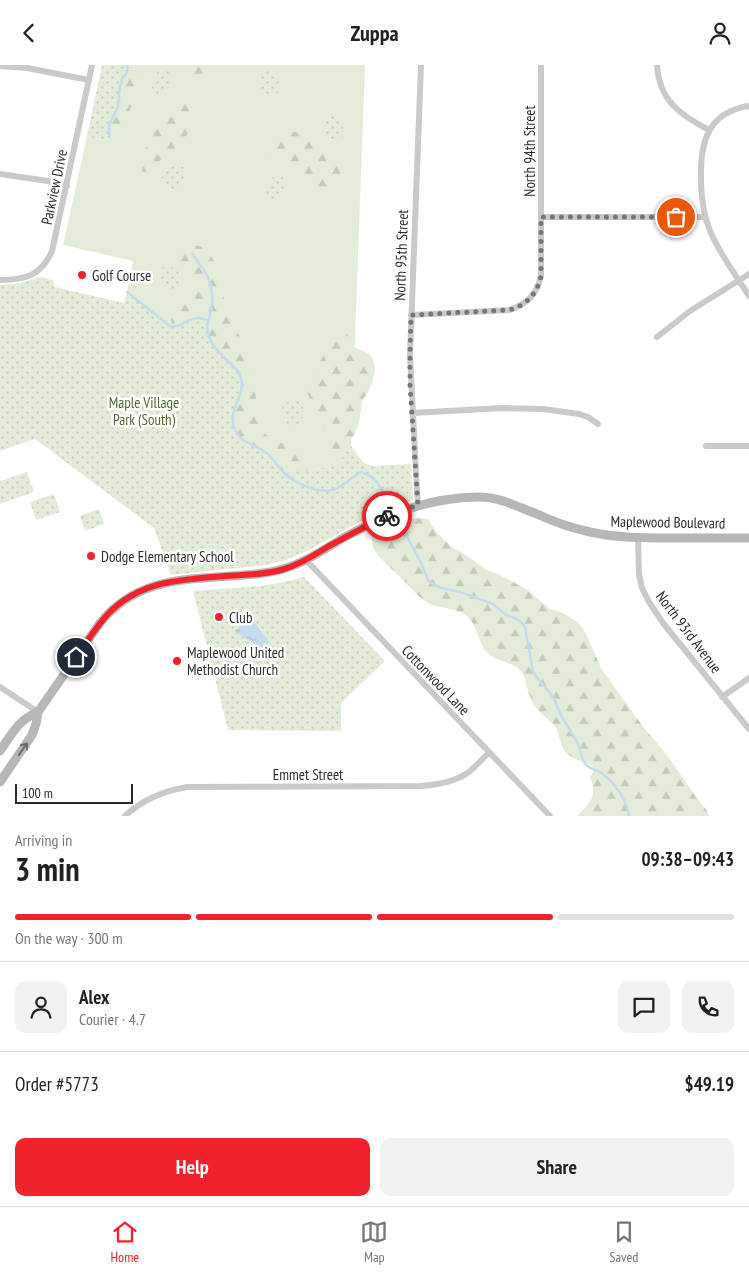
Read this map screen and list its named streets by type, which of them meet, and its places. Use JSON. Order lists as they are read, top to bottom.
{
  "streets": {
    "street": [
      "North 94th Street",
      "Parkview Drive",
      "North 95th Street",
      "Maplewood Boulevard",
      "North 93rd Avenue",
      "Cottonwood Lane",
      "Emmet Street"
    ]
  },
  "crossings": [
    ["North 94th Street", "North 95th Street"],
    ["North 95th Street", "Maplewood Boulevard"],
    ["Maplewood Boulevard", "North 93rd Avenue"],
    ["Maplewood Boulevard", "Cottonwood Lane"],
    ["Cottonwood Lane", "Emmet Street"]
  ],
  "parks": ["Maple Village Park (South)"],
  "places": [
    "Golf Course",
    "Dodge Elementary School",
    "Club",
    "Maplewood United Methodist Church"
  ],
  "scale_bar": "100 m",
  "page": {
    "header": "Zuppa",
    "scale": "100 m",
    "heading": ["3 min", "Arriving in", "09:38–09:43"],
    "panel": [
      "Alex",
      "Courier · 4.7",
      "Order #5773",
      "$49.19"
    ],
    "bar": "On the way · 300 m",
    "buttons": ["Help", "Share"],
    "tabs": ["Home", "Map", "Saved"]
  }
}
